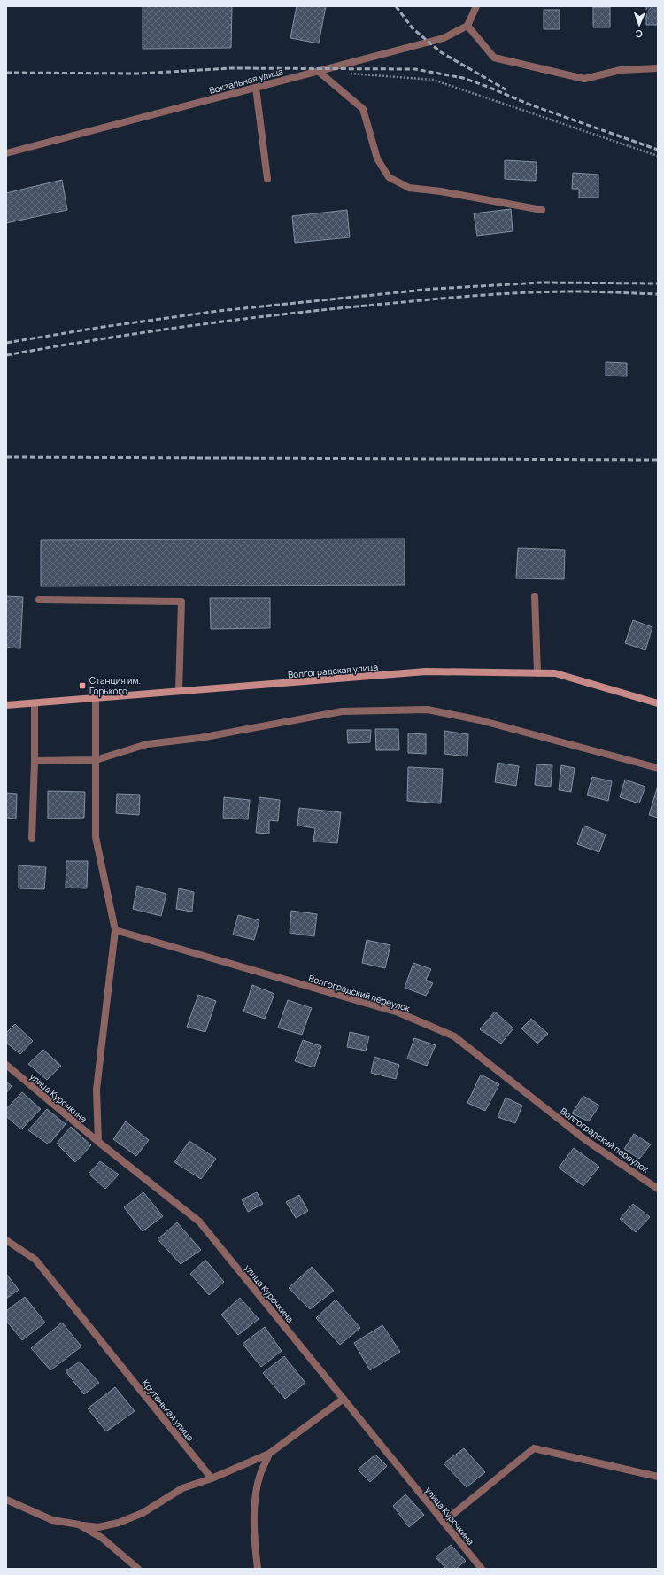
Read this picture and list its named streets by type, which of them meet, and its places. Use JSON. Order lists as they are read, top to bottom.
{
  "streets": {
    "main road": ["Волгоградская улица"],
    "street": [
      "Вокзальная улица",
      "Волгоградский переулок",
      "улица Курочкина",
      "Крутенькая улица"
    ]
  },
  "places": {
    "transit": ["Станция им. Горького"]
  },
  "north": "bottom"
}
